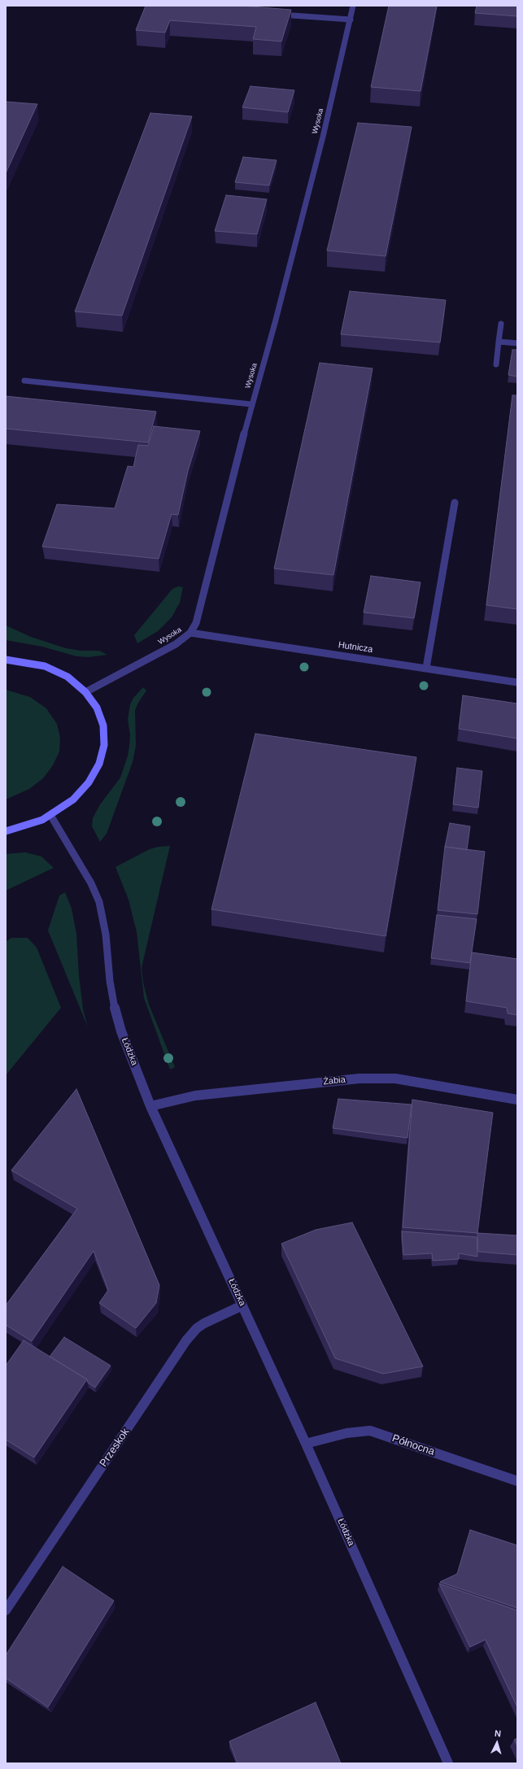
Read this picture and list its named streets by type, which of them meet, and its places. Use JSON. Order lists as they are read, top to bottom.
{
  "streets": {
    "street": [
      "Wysoka",
      "Hutnicza",
      "Łódzka",
      "Żabia",
      "Północna",
      "Przeskok"
    ]
  },
  "crossings": [
    ["Wysoka", "Hutnicza"],
    ["Łódzka", "Żabia"],
    ["Łódzka", "Północna"],
    ["Łódzka", "Przeskok"]
  ],
  "north": "top"
}
